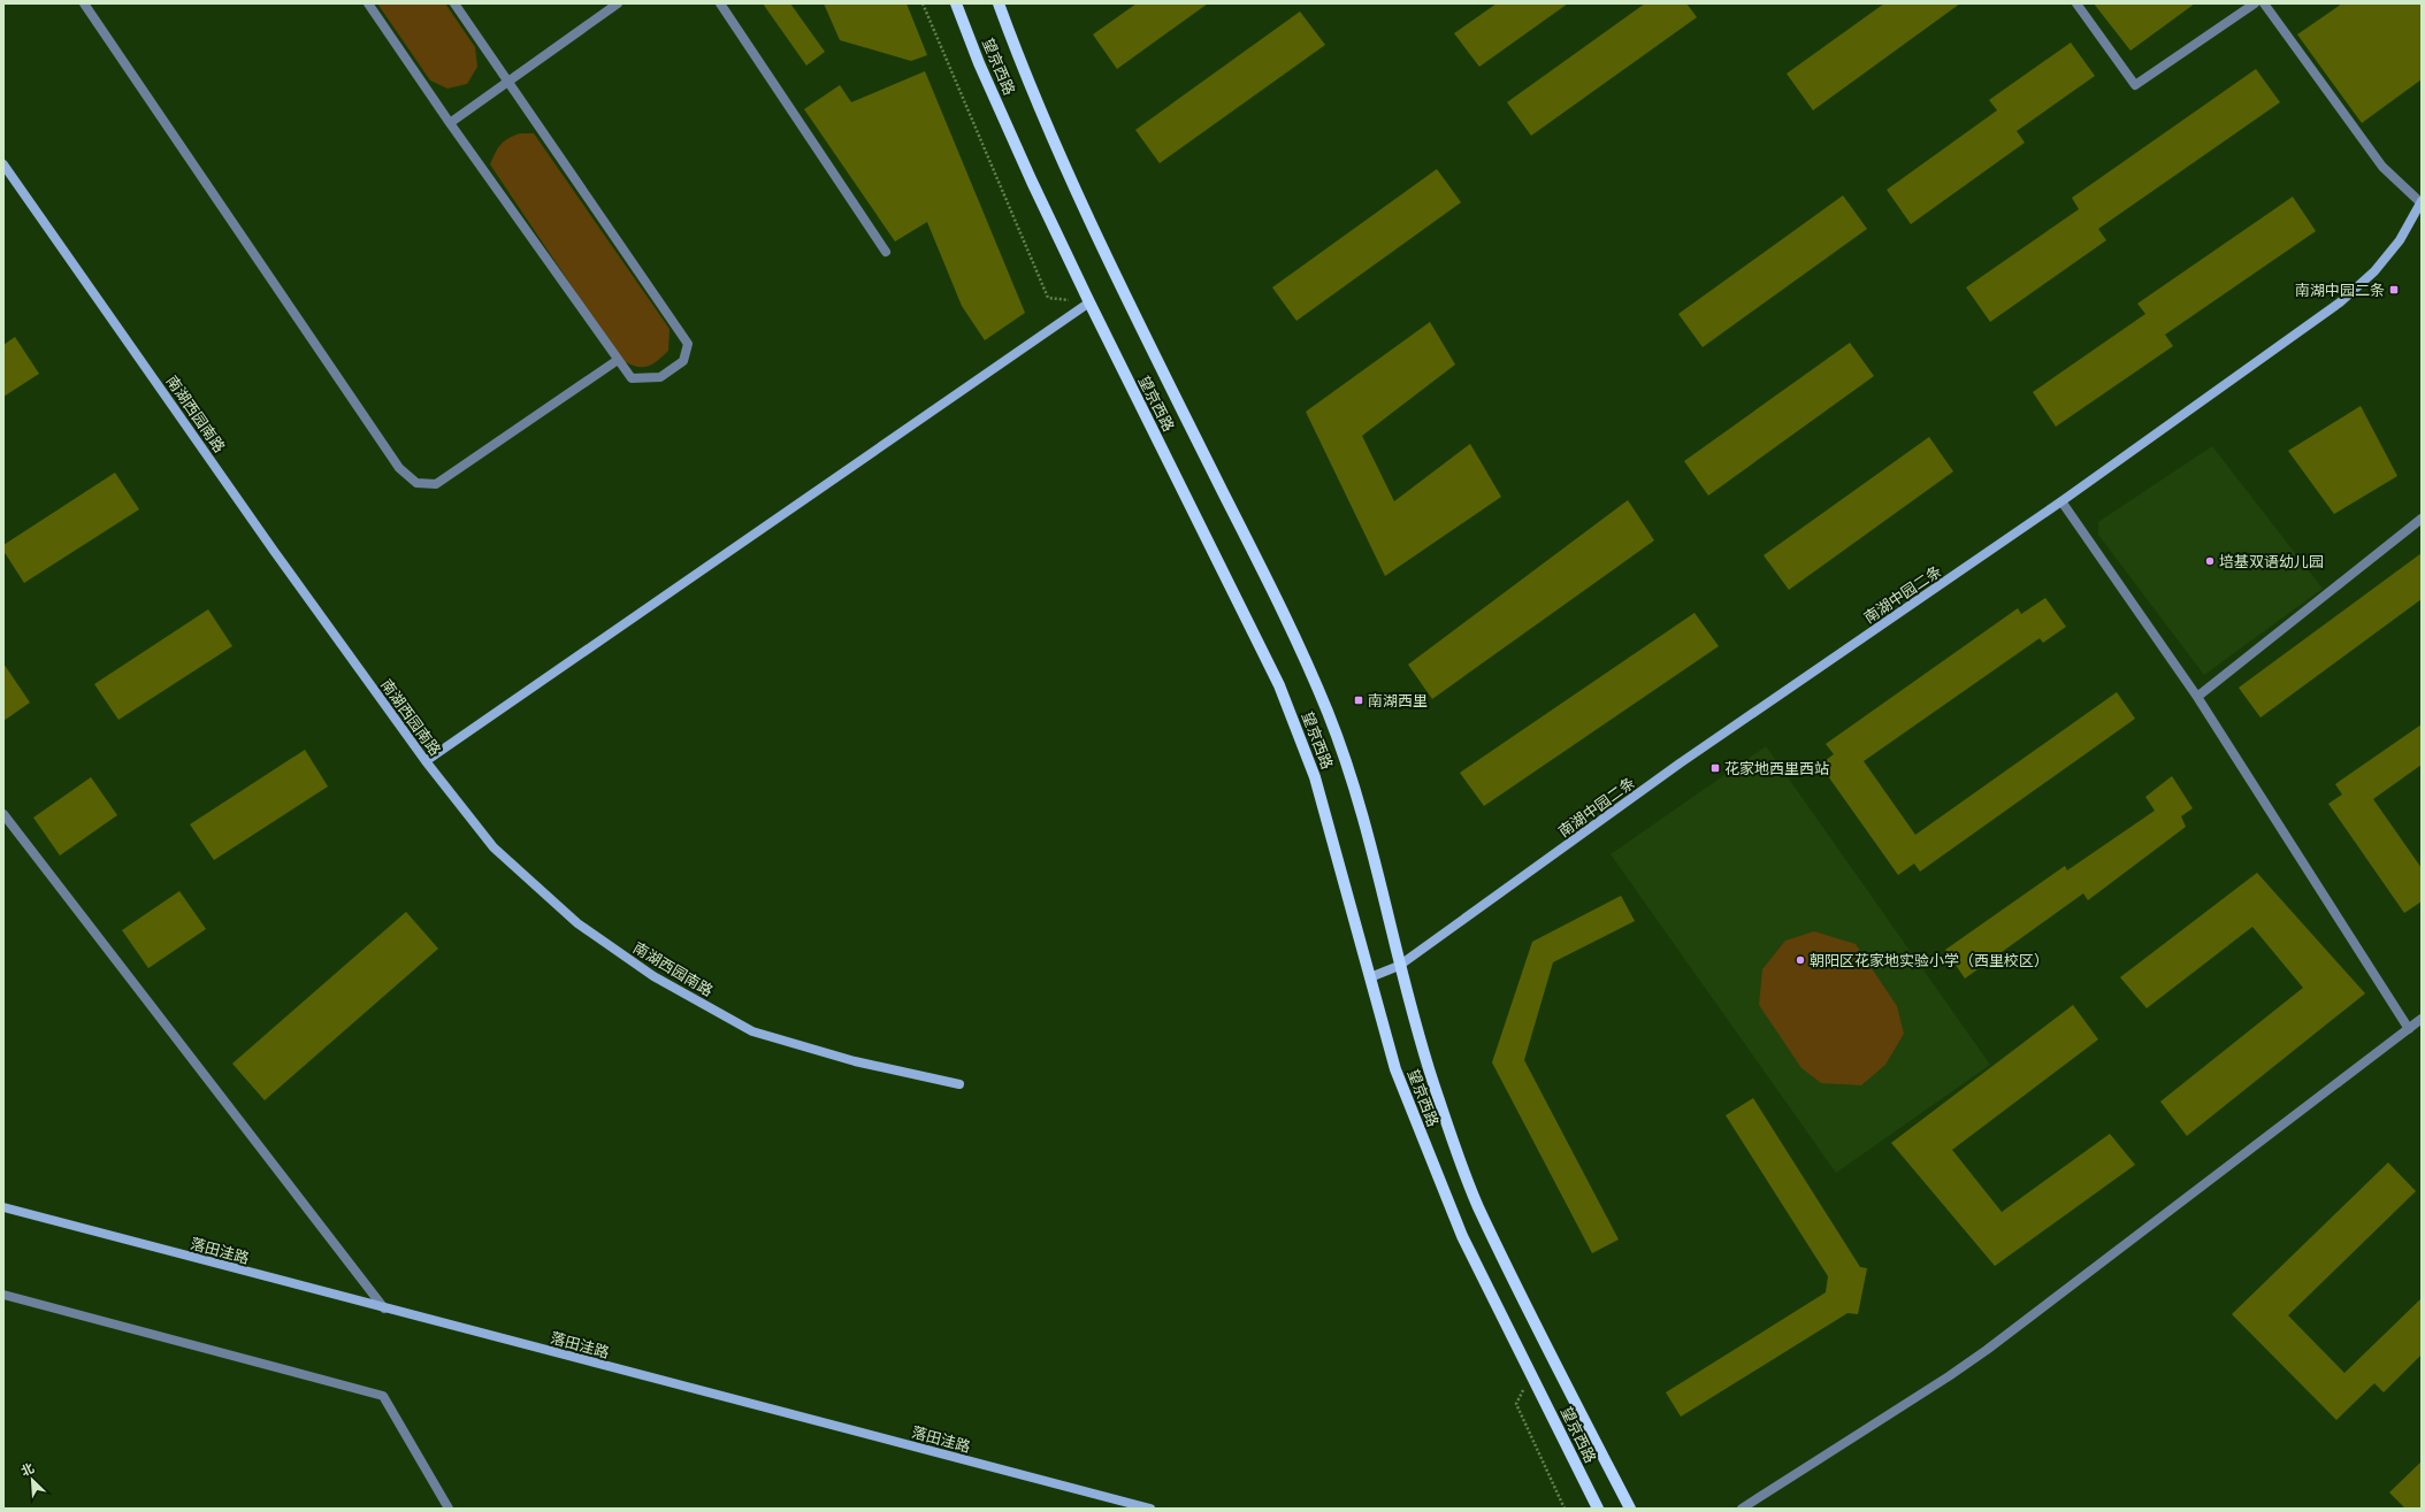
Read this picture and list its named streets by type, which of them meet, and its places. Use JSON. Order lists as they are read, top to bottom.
{
  "streets": {
    "main road": ["望京西路"],
    "street": ["南湖西园南路", "南湖中园二条", "落田洼路"]
  },
  "crossings": [
    ["望京西路", "南湖中园二条"]
  ],
  "places": {
    "transit": ["南湖中园二条", "南湖西里", "花家地西里西站"],
    "other": ["培基双语幼儿园", "朝阳区花家地实验小学（西里校区）"]
  },
  "north": "top left"
}
